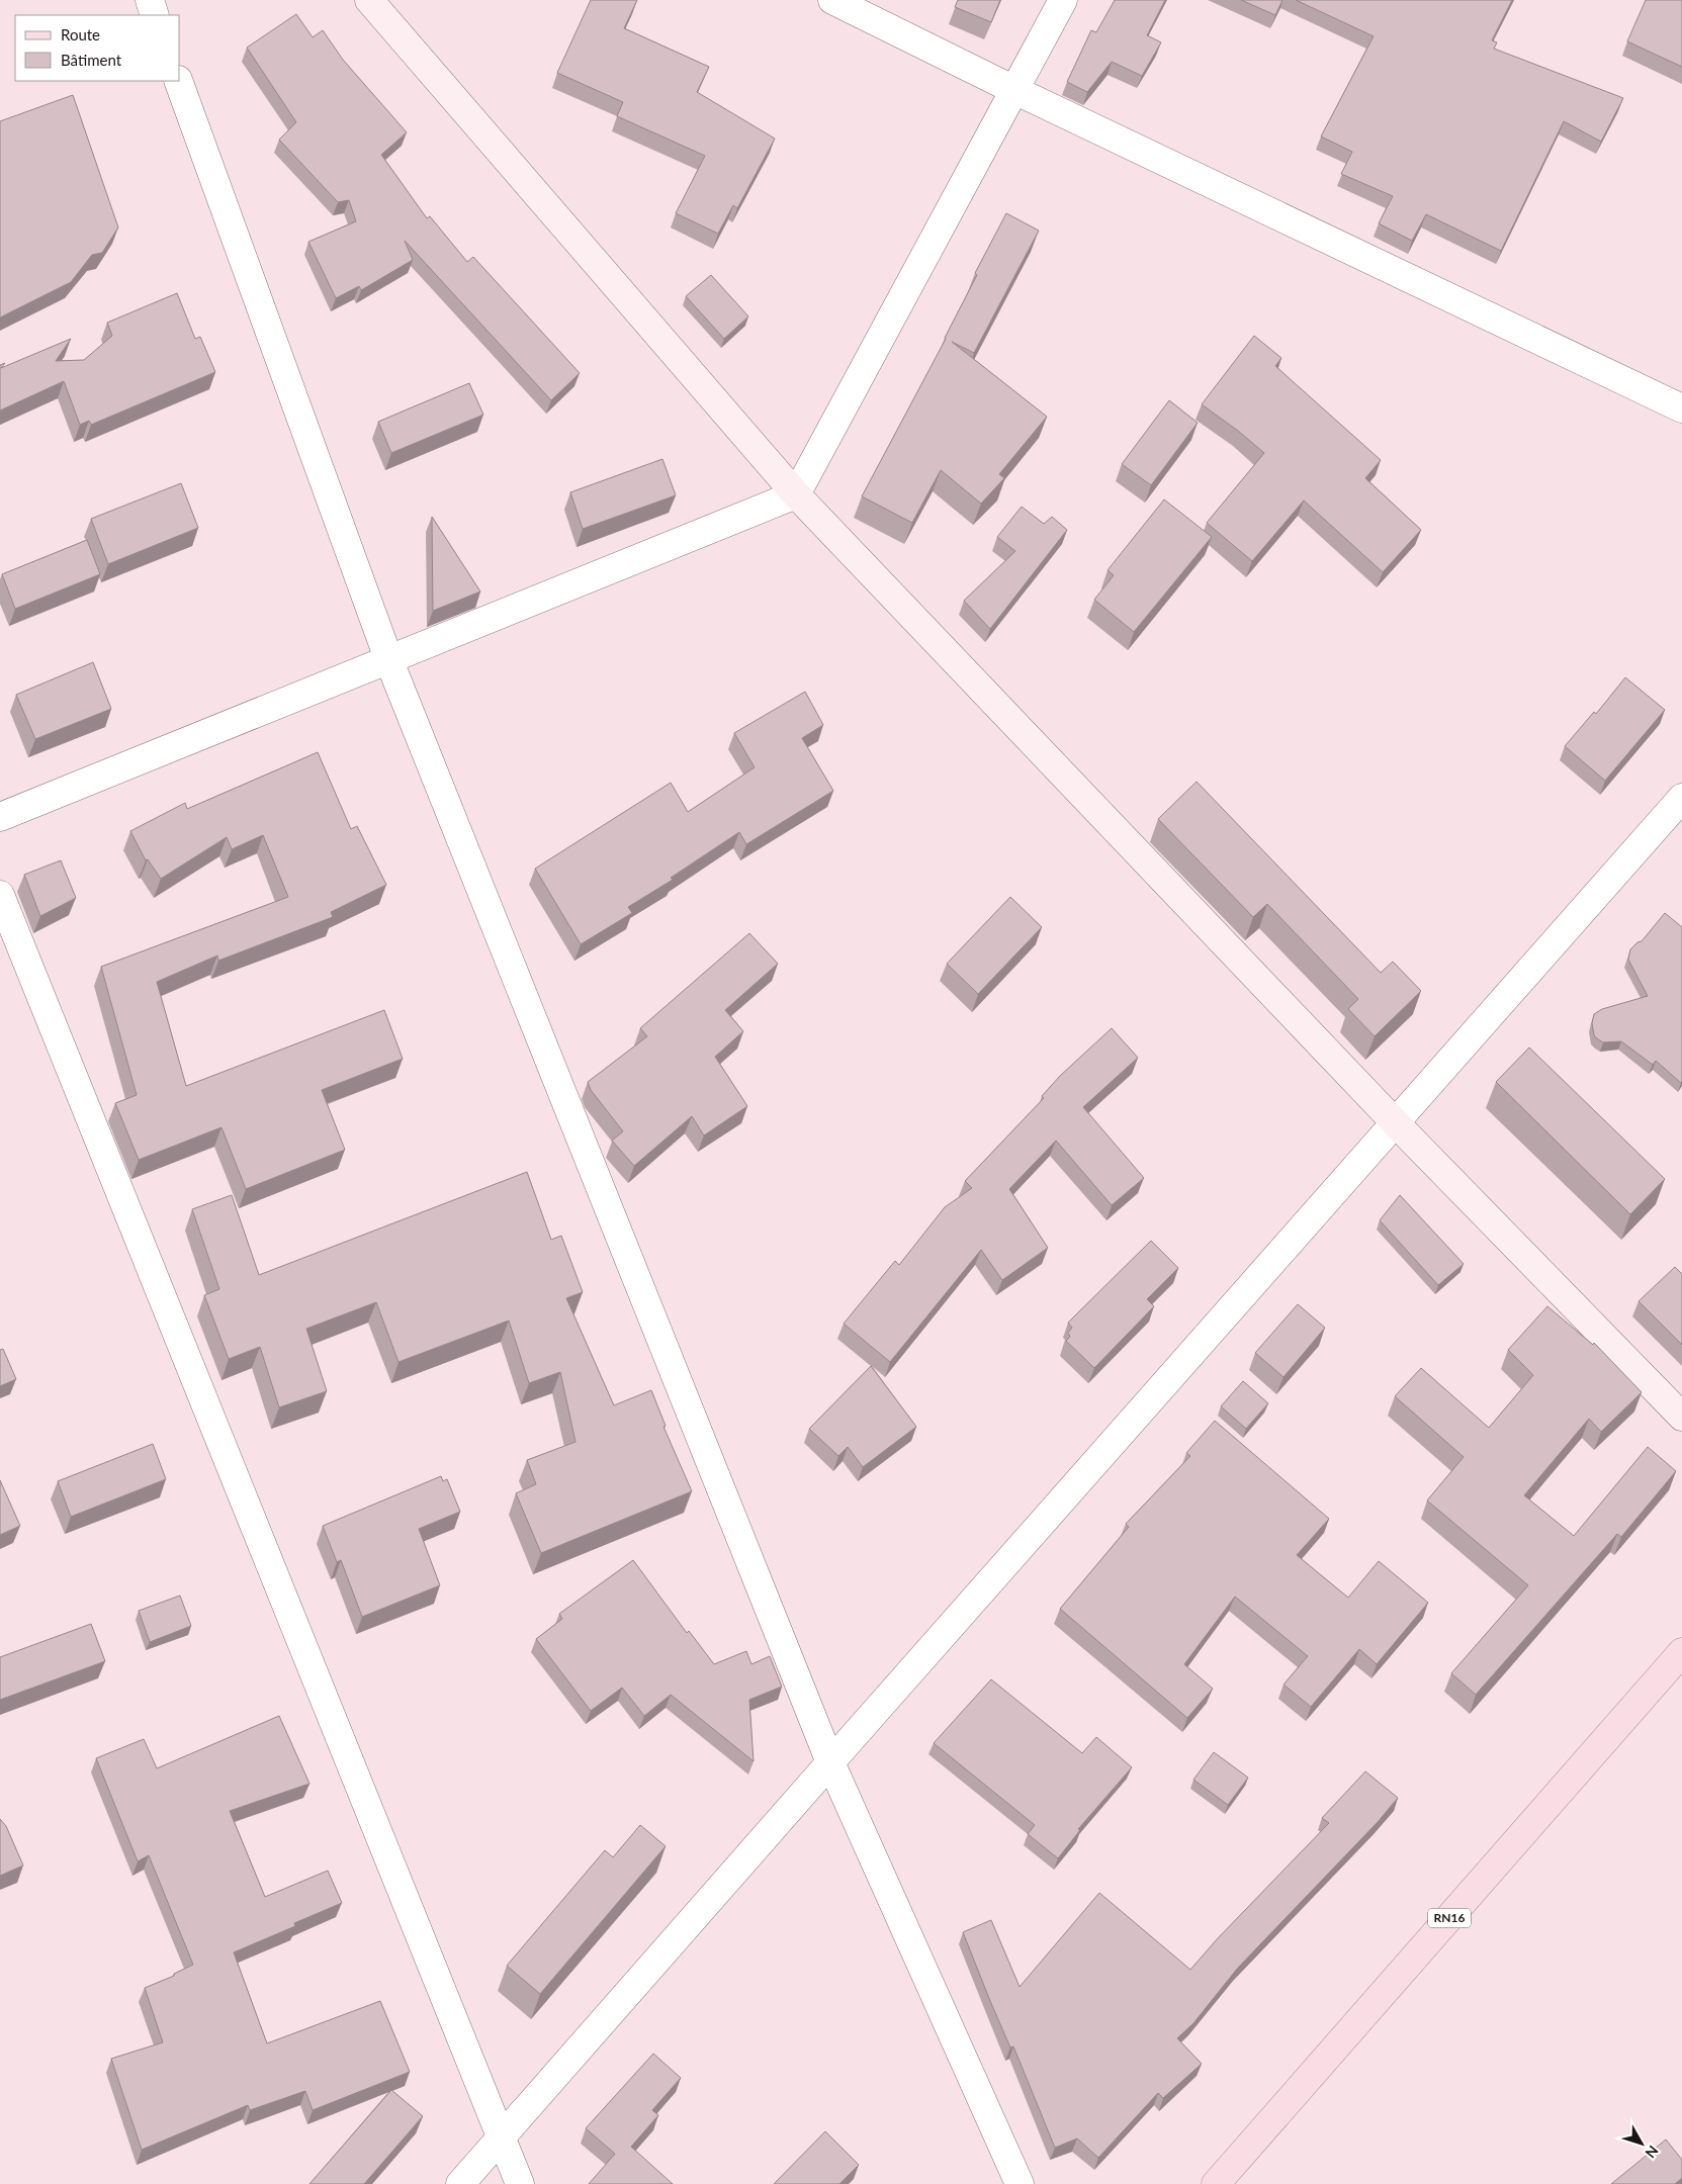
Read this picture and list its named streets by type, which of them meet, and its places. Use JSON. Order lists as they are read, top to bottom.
{
  "streets": {
    "main road": ["RN16"]
  },
  "legend": ["Route", "Bâtiment"],
  "north": "bottom right"
}
